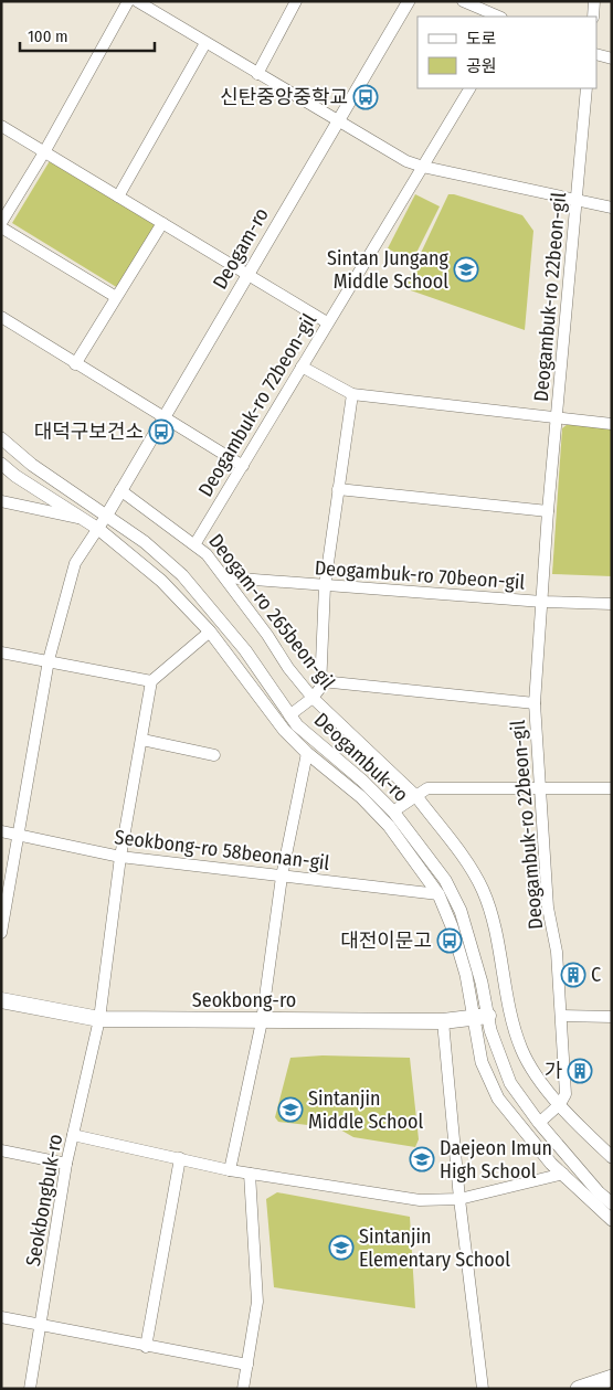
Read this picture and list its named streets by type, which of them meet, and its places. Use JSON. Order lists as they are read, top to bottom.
{
  "streets": {
    "main road": ["Seokbong-ro"],
    "street": [
      "Deogam-ro",
      "Deogambuk-ro 22beon-gil",
      "Deogambuk-ro 72beon-gil",
      "Deogambuk-ro 70beon-gil",
      "Deogam-ro 265beon-gil",
      "Deogambuk-ro",
      "Seokbong-ro 58beonan-gil",
      "Seokbongbuk-ro"
    ]
  },
  "crossings": [
    ["Deogam-ro", "Deogam-ro 265beon-gil"],
    ["Deogam-ro", "Deogambuk-ro"],
    ["Deogambuk-ro 22beon-gil", "Deogambuk-ro 70beon-gil"],
    ["Deogambuk-ro 22beon-gil", "Deogam-ro 265beon-gil"],
    ["Deogambuk-ro 72beon-gil", "Deogam-ro 265beon-gil"],
    ["Deogambuk-ro 70beon-gil", "Deogam-ro 265beon-gil"],
    ["Deogambuk-ro", "Seokbong-ro 58beonan-gil"],
    ["Deogambuk-ro", "Seokbong-ro"],
    ["Seokbong-ro 58beonan-gil", "Seokbongbuk-ro"],
    ["Seokbong-ro", "Seokbongbuk-ro"]
  ],
  "places": {
    "bus stop": ["신탄중앙중학교", "대덕구보건소", "대전이문고"],
    "school or university": [
      "Sintan Jungang Middle School",
      "Sintanjin Middle School",
      "Daejeon Imun High School",
      "Sintanjin Elementary School"
    ],
    "building": ["C", "가"]
  },
  "legend": ["도로", "공원"],
  "scale_bar": "100 m"
}
